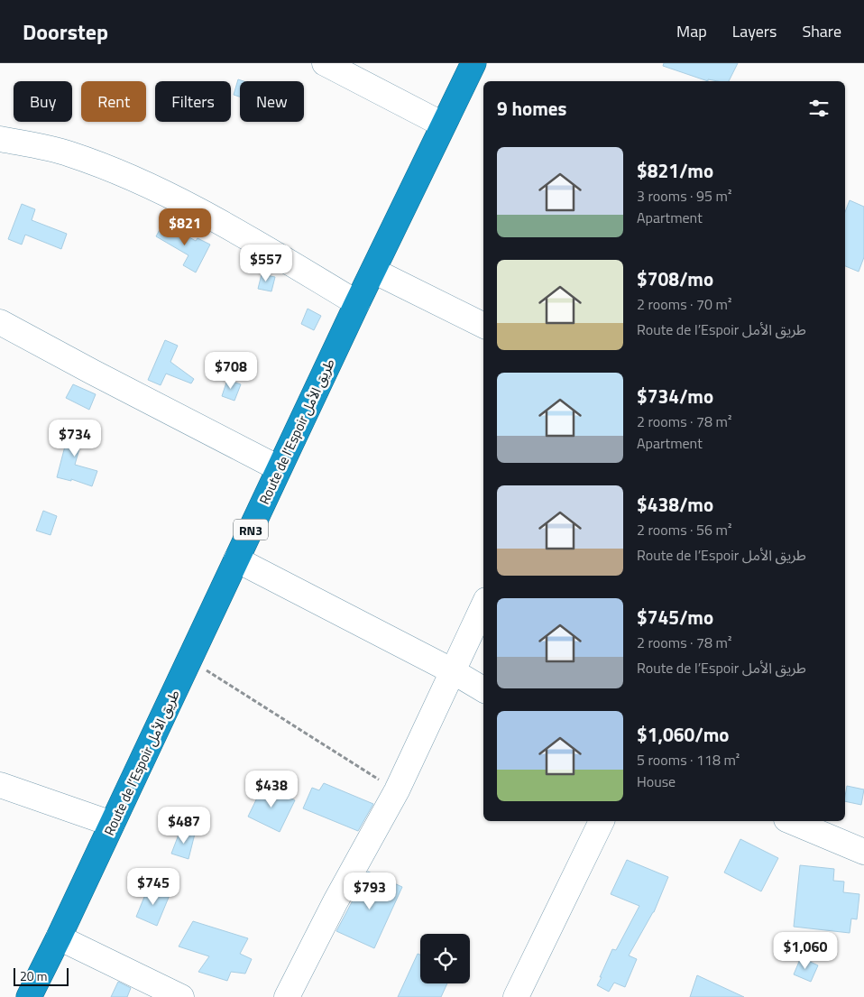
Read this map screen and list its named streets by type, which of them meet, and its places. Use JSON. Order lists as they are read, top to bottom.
{
  "streets": {
    "highway": ["Route de l’Espoir طريق الأمل", "RN3"]
  },
  "scale_bar": "20 m",
  "page": {
    "header": "Doorstep",
    "nav": ["Map", "Layers", "Share"],
    "chip": [
      "Buy",
      "Rent",
      "Filters",
      "New"
    ],
    "heading": "9 homes",
    "list": [
      {
        "name": "$821/mo",
        "note": "3 rooms · 95 m² · Apartment"
      },
      {
        "name": "$708/mo",
        "note": "2 rooms · 70 m² · Route de l’Espoir طريق الأمل"
      },
      {
        "name": "$734/mo",
        "note": "2 rooms · 78 m² · Apartment"
      },
      {
        "name": "$438/mo",
        "note": "2 rooms · 56 m² · Route de l’Espoir طريق الأمل"
      },
      {
        "name": "$745/mo",
        "note": "2 rooms · 78 m² · Route de l’Espoir طريق الأمل"
      },
      {
        "name": "$1,060/mo",
        "note": "5 rooms · 118 m² · House"
      }
    ],
    "price": [
      "$821",
      "$557",
      "$708",
      "$734",
      "$438",
      "$487",
      "$745",
      "$793",
      "$1,060"
    ],
    "scale": "20 m"
  }
}
